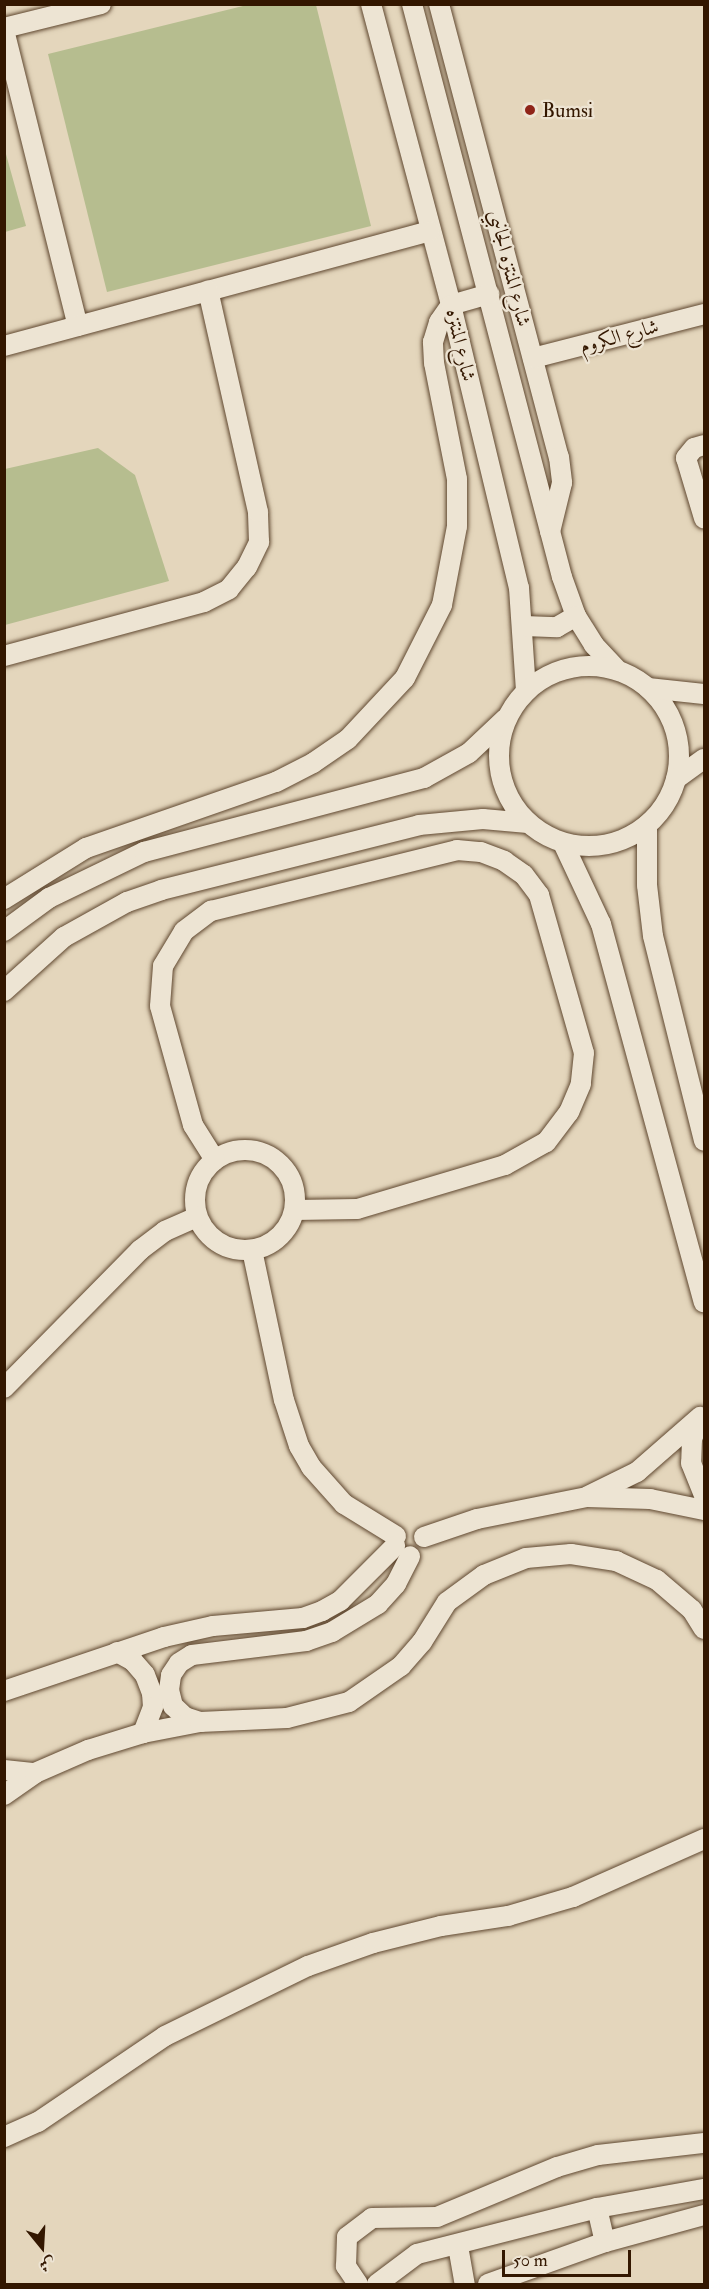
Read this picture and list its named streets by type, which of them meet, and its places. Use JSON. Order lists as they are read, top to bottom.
{
  "streets": {
    "street": ["شارع المنتزه الجانبي", "شارع الكروم", "شارع المنتزه"]
  },
  "crossings": [
    ["شارع المنتزه الجانبي", "شارع الكروم"],
    ["شارع المنتزه الجانبي", "شارع المنتزه"]
  ],
  "places": ["Bumsi"],
  "scale_bar": "50 m",
  "north": "bottom"
}
